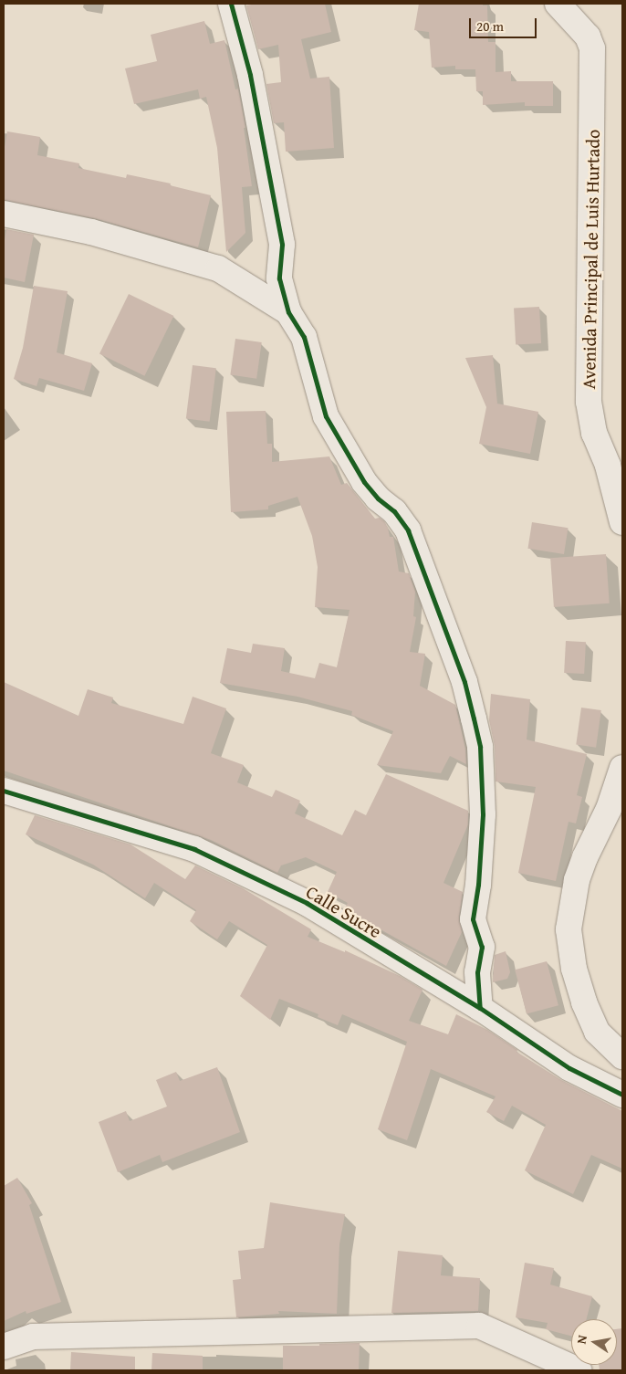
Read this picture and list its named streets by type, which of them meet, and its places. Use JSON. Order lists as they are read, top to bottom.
{
  "streets": {
    "street": ["Avenida Principal de Luis Hurtado", "Calle Sucre"]
  },
  "scale_bar": "20 m",
  "north": "left"
}
